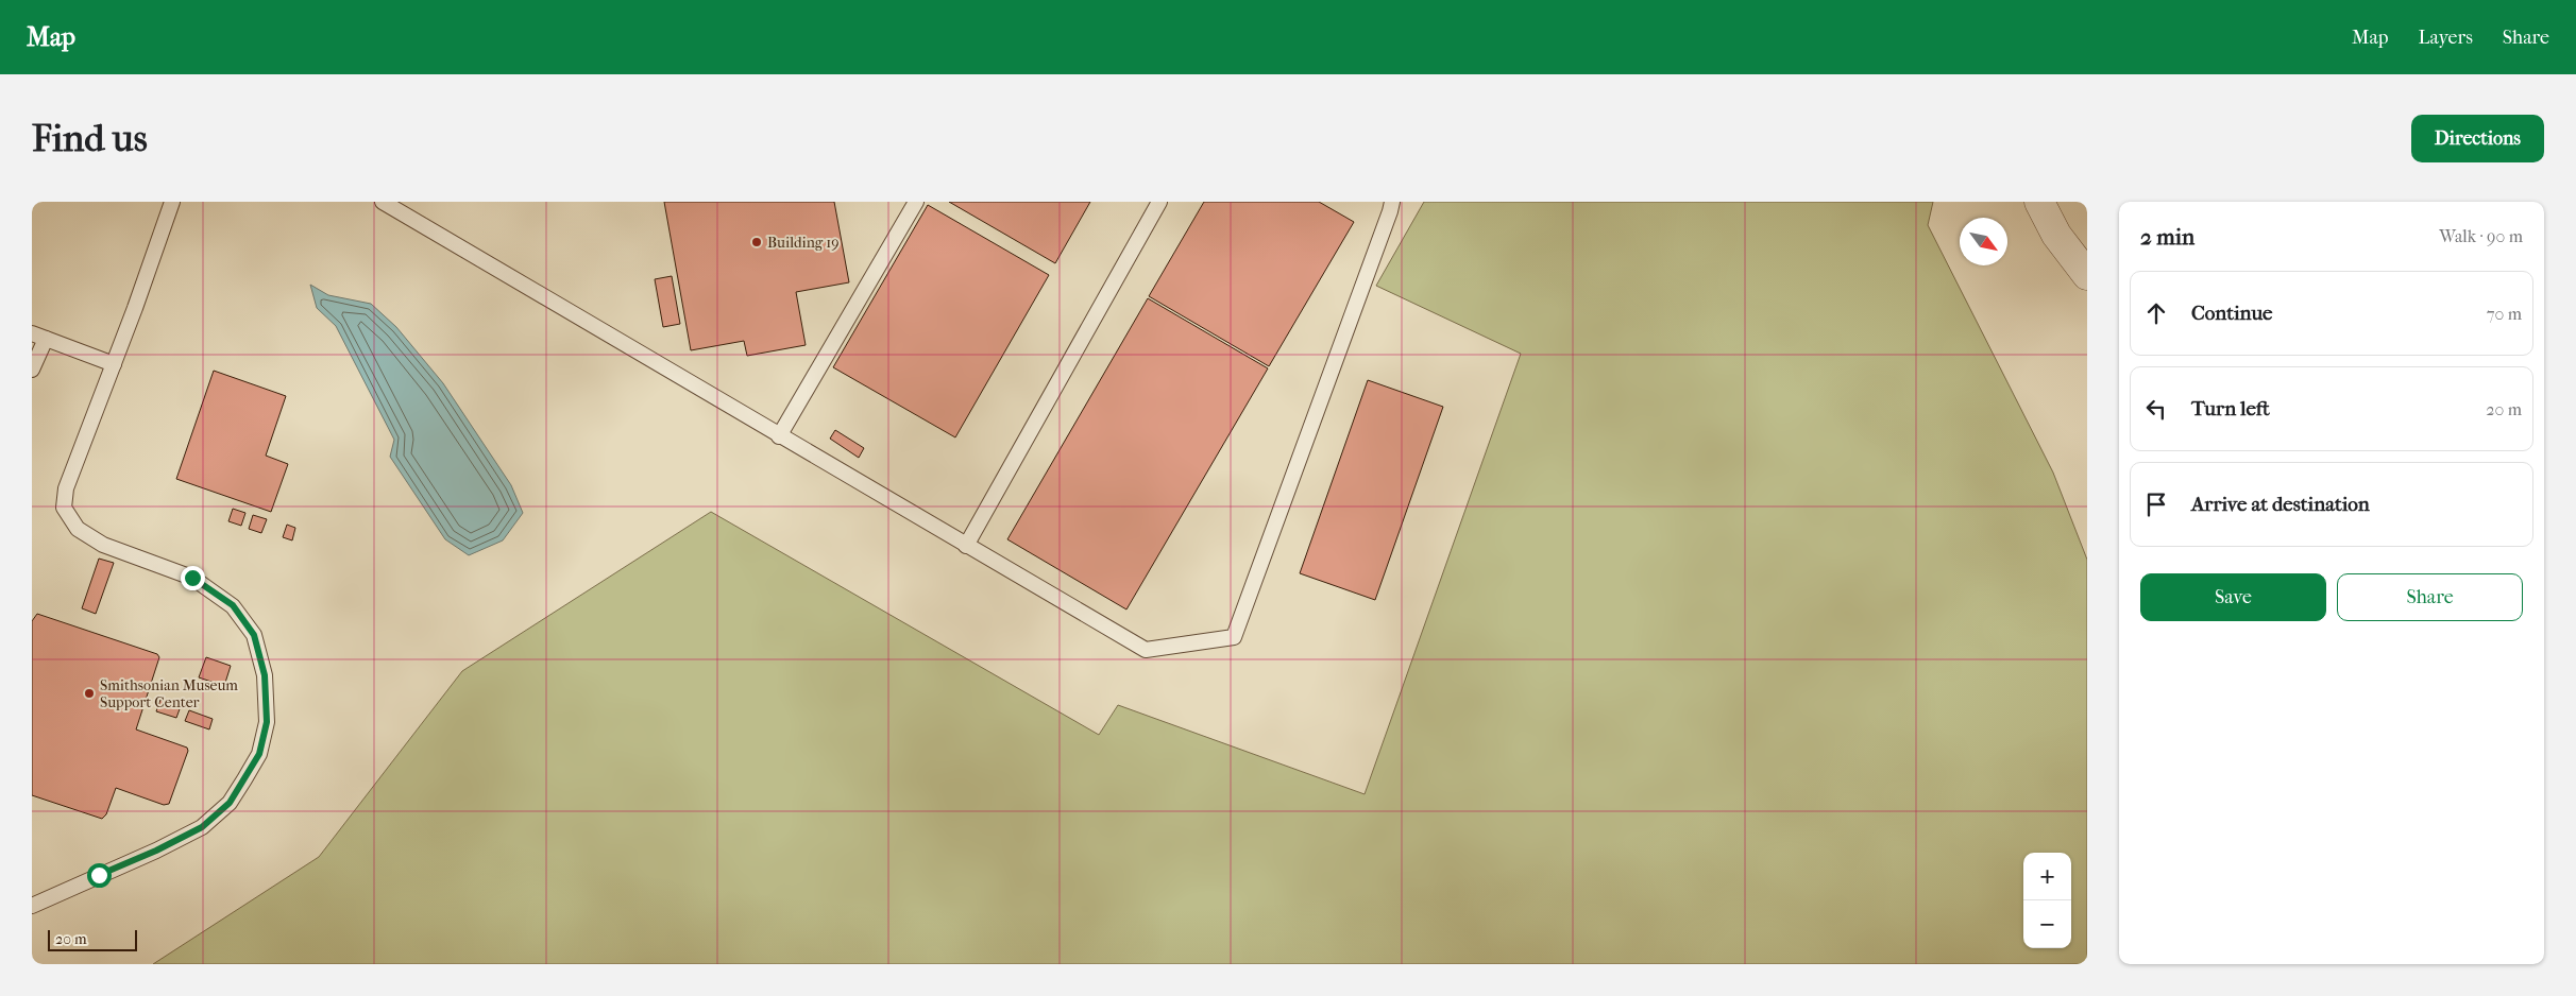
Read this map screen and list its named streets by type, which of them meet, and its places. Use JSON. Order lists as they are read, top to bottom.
{
  "places": ["Building 19", "Smithsonian Museum Support Center"],
  "scale_bar": "20 m",
  "north": "bottom right",
  "page": {
    "header": "Map",
    "nav": ["Map", "Layers", "Share"],
    "buttons": [
      "Directions",
      ["Save", "Share"]
    ],
    "title": "Find us",
    "heading": ["2 min", "Walk · 90 m"],
    "list": [
      ["Continue", "70 m"],
      ["Turn left", "20 m"],
      "Arrive at destination"
    ],
    "map_buttons": ["+", "−"],
    "scale": "20 m"
  }
}
